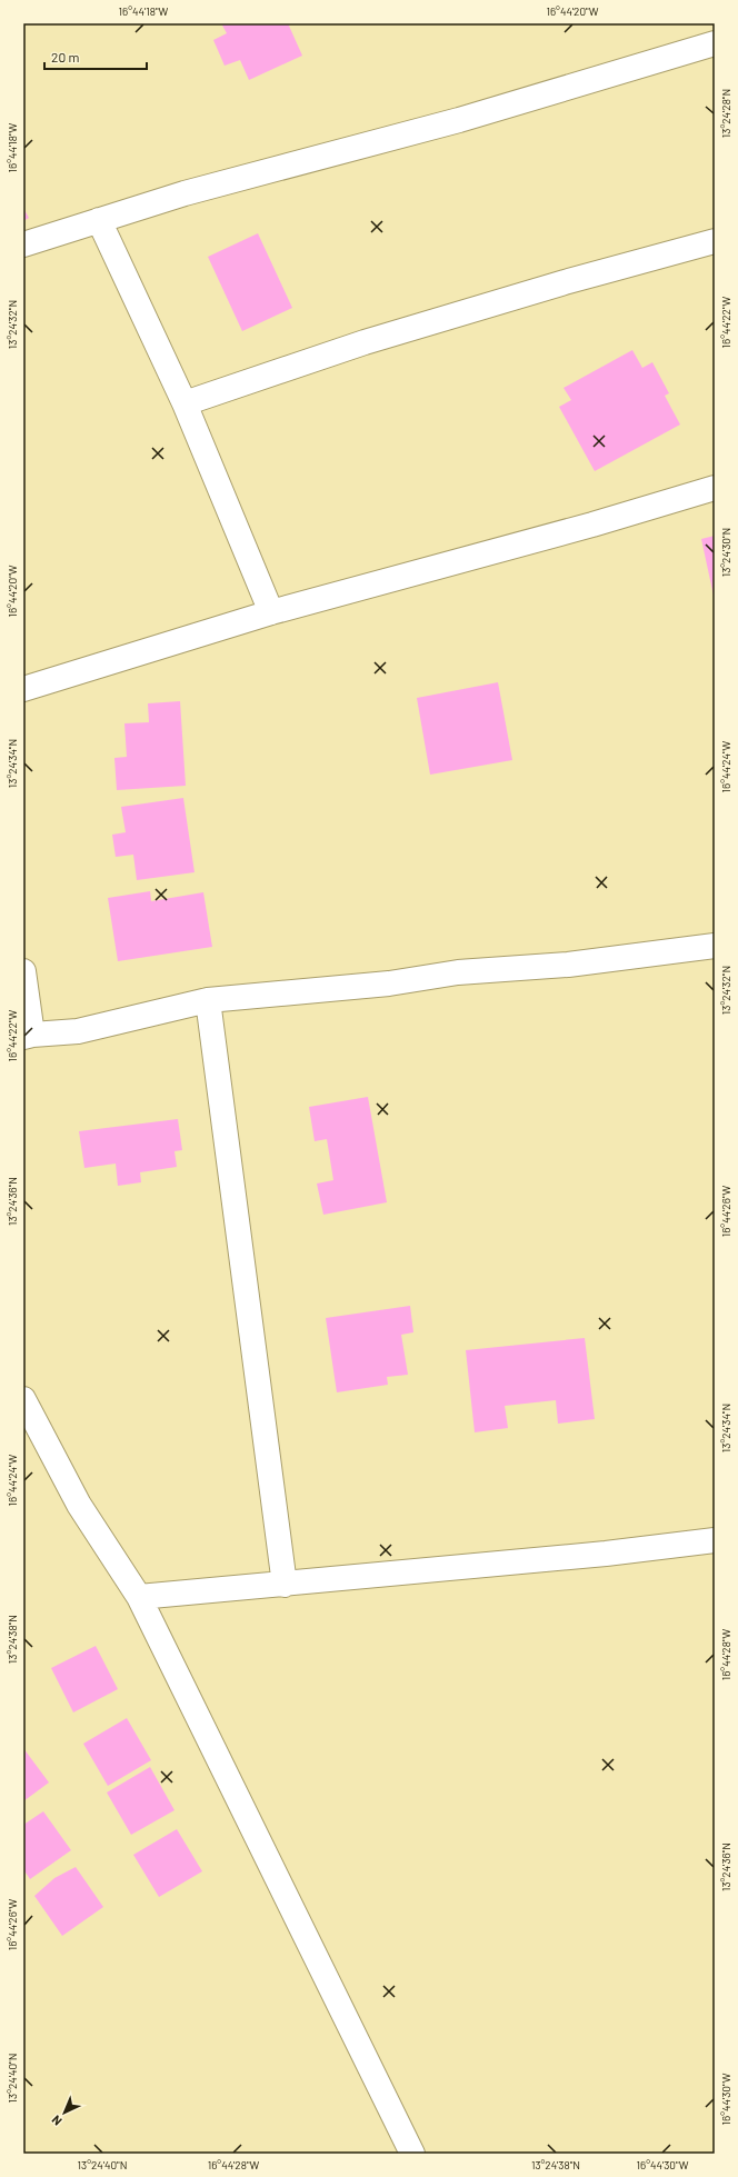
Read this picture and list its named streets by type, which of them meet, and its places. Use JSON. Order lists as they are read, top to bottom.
{
  "scale_bar": "20 m",
  "north": "bottom left",
  "coordinates": [
    "16°44'18\"W",
    "16°44'20\"W",
    "13°24'28\"N",
    "16°44'22\"W",
    "13°24'32\"N",
    "13°24'30\"N",
    "13°24'34\"N",
    "16°44'24\"W",
    "13°24'36\"N",
    "16°44'26\"W",
    "13°24'38\"N",
    "16°44'28\"W",
    "13°24'40\"N",
    "16°44'30\"W"
  ]
}
